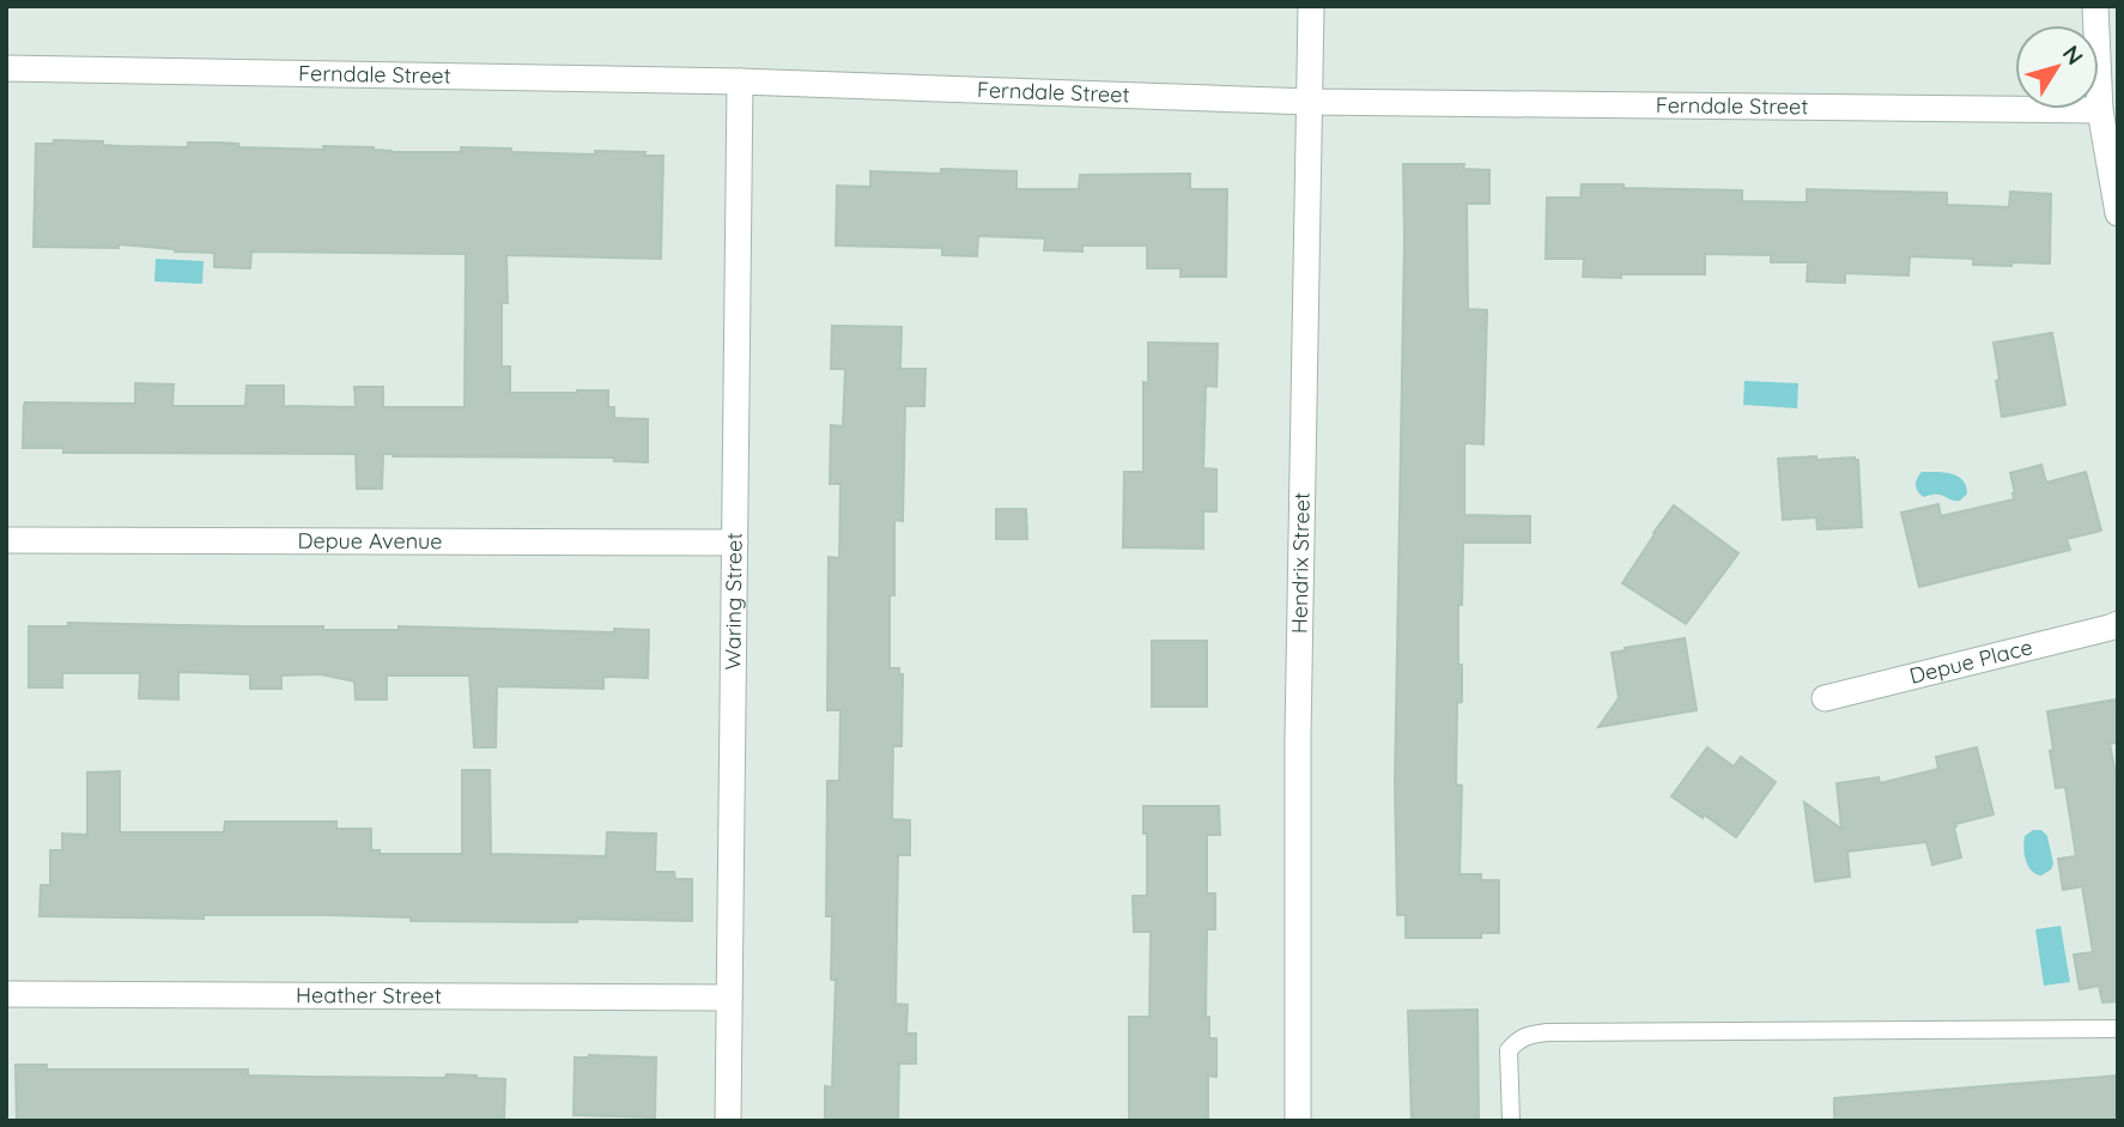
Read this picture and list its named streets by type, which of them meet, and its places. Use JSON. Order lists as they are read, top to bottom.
{
  "streets": {
    "street": [
      "Ferndale Street",
      "Depue Avenue",
      "Hendrix Street",
      "Waring Street",
      "Depue Place",
      "Heather Street"
    ]
  },
  "crossings": [
    ["Ferndale Street", "Hendrix Street"],
    ["Ferndale Street", "Waring Street"],
    ["Depue Avenue", "Waring Street"],
    ["Waring Street", "Heather Street"]
  ],
  "north": "top right"
}
